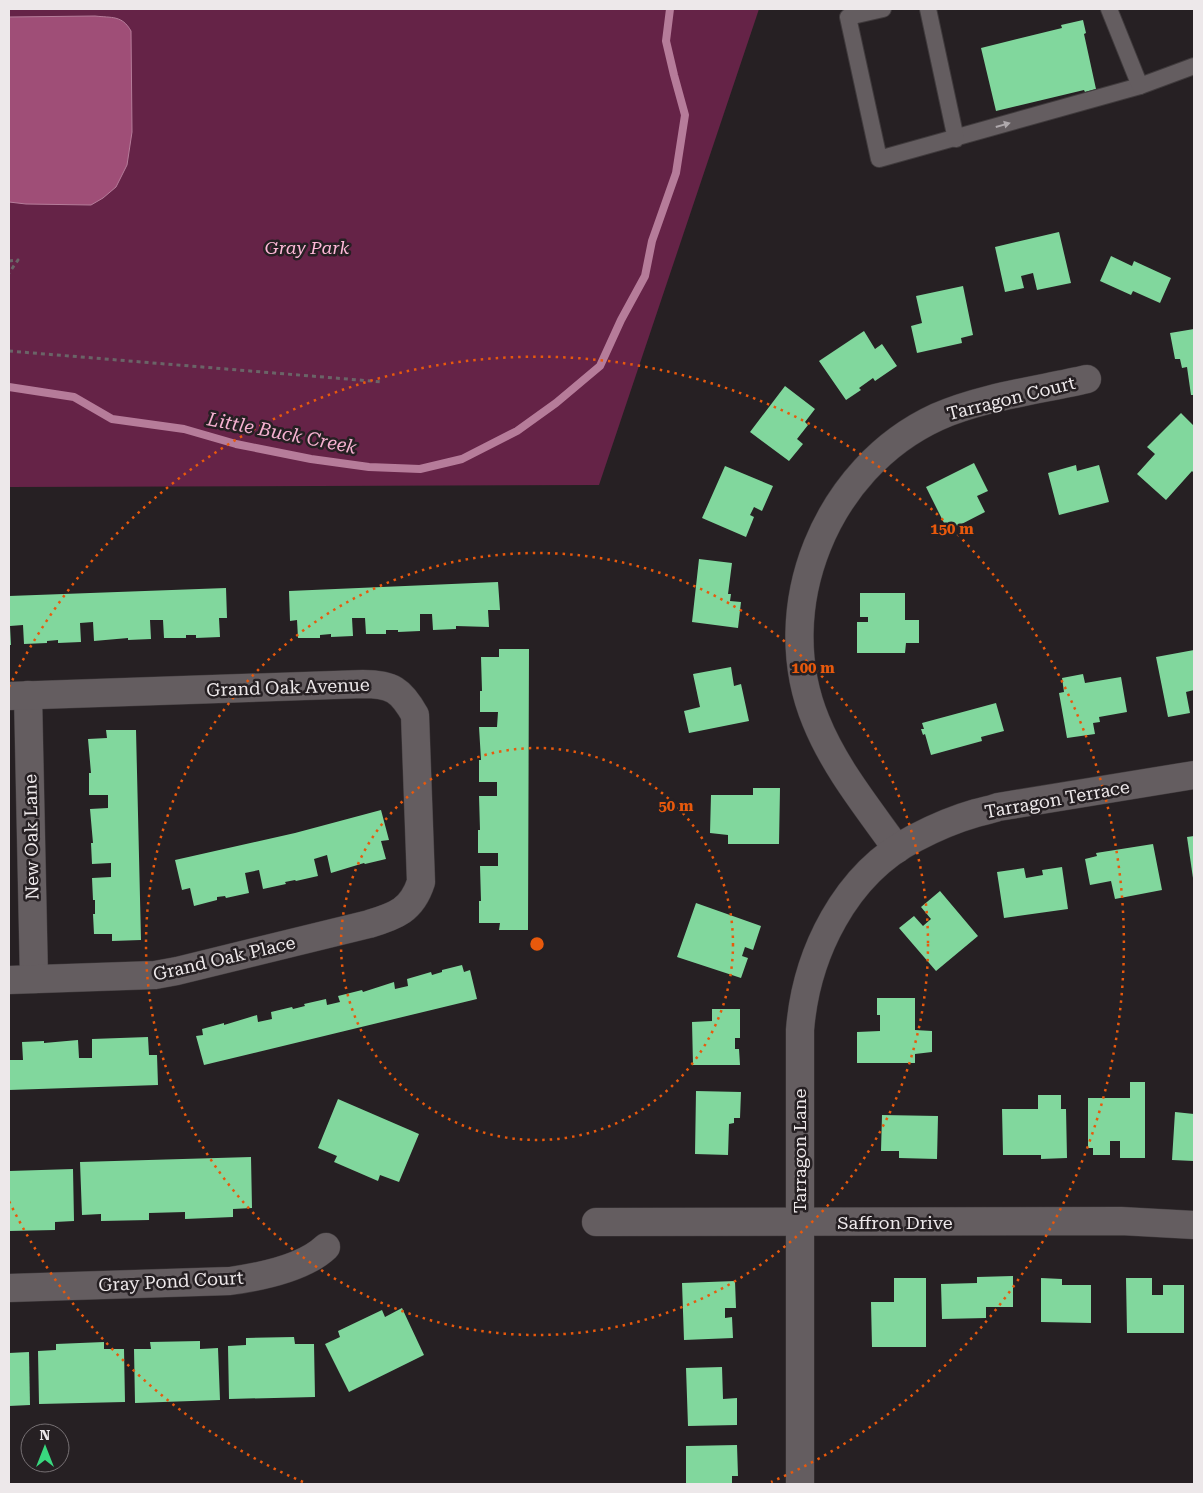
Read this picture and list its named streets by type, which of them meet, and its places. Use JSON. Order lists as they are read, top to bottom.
{
  "streets": {
    "street": [
      "Tarragon Court",
      "Grand Oak Avenue",
      "Tarragon Terrace",
      "New Oak Lane",
      "Grand Oak Place",
      "Tarragon Lane",
      "Saffron Drive",
      "Gray Pond Court"
    ]
  },
  "crossings": [
    ["Tarragon Court", "Tarragon Terrace"],
    ["Tarragon Court", "Tarragon Lane"],
    ["Grand Oak Avenue", "New Oak Lane"],
    ["Grand Oak Avenue", "Grand Oak Place"],
    ["Tarragon Terrace", "Tarragon Lane"],
    ["New Oak Lane", "Grand Oak Place"],
    ["Tarragon Lane", "Saffron Drive"]
  ],
  "water": ["Little Buck Creek"],
  "parks": ["Gray Park"],
  "north": "top",
  "rings": ["150 m", "100 m", "50 m"]
}
